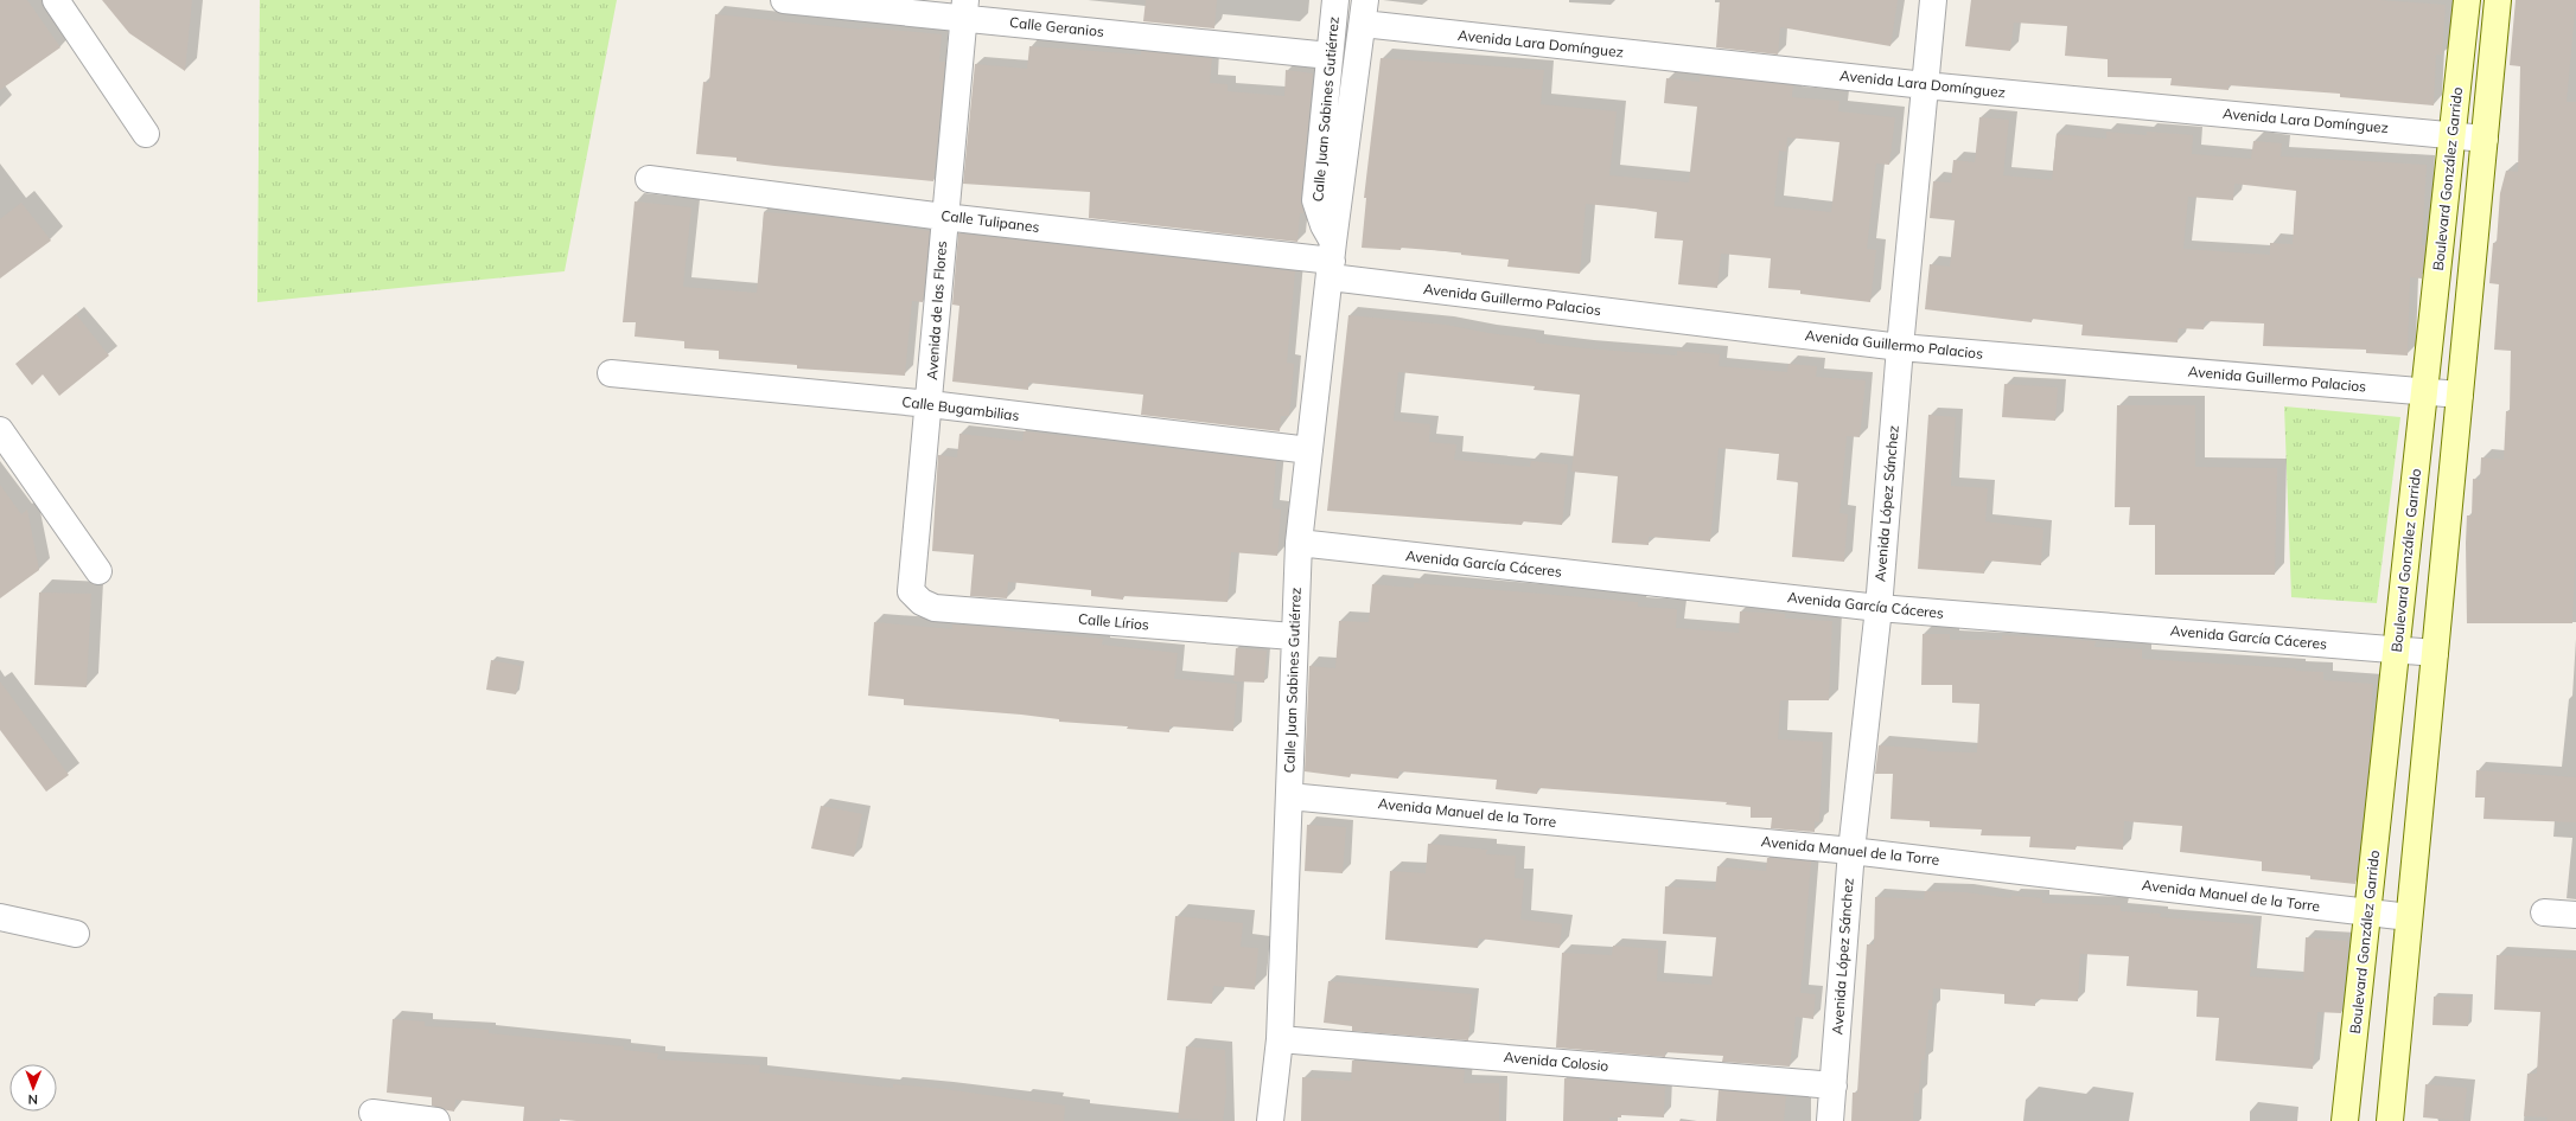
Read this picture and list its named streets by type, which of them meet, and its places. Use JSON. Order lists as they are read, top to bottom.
{
  "streets": {
    "street": [
      "Calle Geranios",
      "Avenida Lara Domínguez",
      "Calle Juan Sabines Gutiérrez",
      "Boulevard González Garrido",
      "Calle Tulipanes",
      "Avenida Guillermo Palacios",
      "Avenida de las Flores",
      "Calle Bugambilias",
      "Avenida López Sánchez",
      "Avenida García Cáceres",
      "Calle Lírios",
      "Avenida Manuel de la Torre",
      "Avenida Colosio"
    ]
  },
  "crossings": [
    ["Calle Geranios", "Calle Juan Sabines Gutiérrez"],
    ["Calle Geranios", "Avenida de las Flores"],
    ["Avenida Lara Domínguez", "Calle Juan Sabines Gutiérrez"],
    ["Avenida Lara Domínguez", "Boulevard González Garrido"],
    ["Avenida Lara Domínguez", "Avenida López Sánchez"],
    ["Calle Juan Sabines Gutiérrez", "Calle Tulipanes"],
    ["Calle Juan Sabines Gutiérrez", "Avenida Guillermo Palacios"],
    ["Calle Juan Sabines Gutiérrez", "Calle Bugambilias"],
    ["Calle Juan Sabines Gutiérrez", "Avenida García Cáceres"],
    ["Calle Juan Sabines Gutiérrez", "Calle Lírios"],
    ["Calle Juan Sabines Gutiérrez", "Avenida Manuel de la Torre"],
    ["Calle Juan Sabines Gutiérrez", "Avenida Colosio"],
    ["Boulevard González Garrido", "Avenida Guillermo Palacios"],
    ["Boulevard González Garrido", "Avenida García Cáceres"],
    ["Boulevard González Garrido", "Avenida Manuel de la Torre"],
    ["Calle Tulipanes", "Avenida Guillermo Palacios"],
    ["Calle Tulipanes", "Avenida de las Flores"],
    ["Avenida Guillermo Palacios", "Avenida López Sánchez"],
    ["Avenida de las Flores", "Calle Bugambilias"],
    ["Avenida de las Flores", "Calle Lírios"],
    ["Avenida López Sánchez", "Avenida García Cáceres"],
    ["Avenida López Sánchez", "Avenida Manuel de la Torre"],
    ["Avenida López Sánchez", "Avenida Colosio"]
  ],
  "north": "bottom"
}
